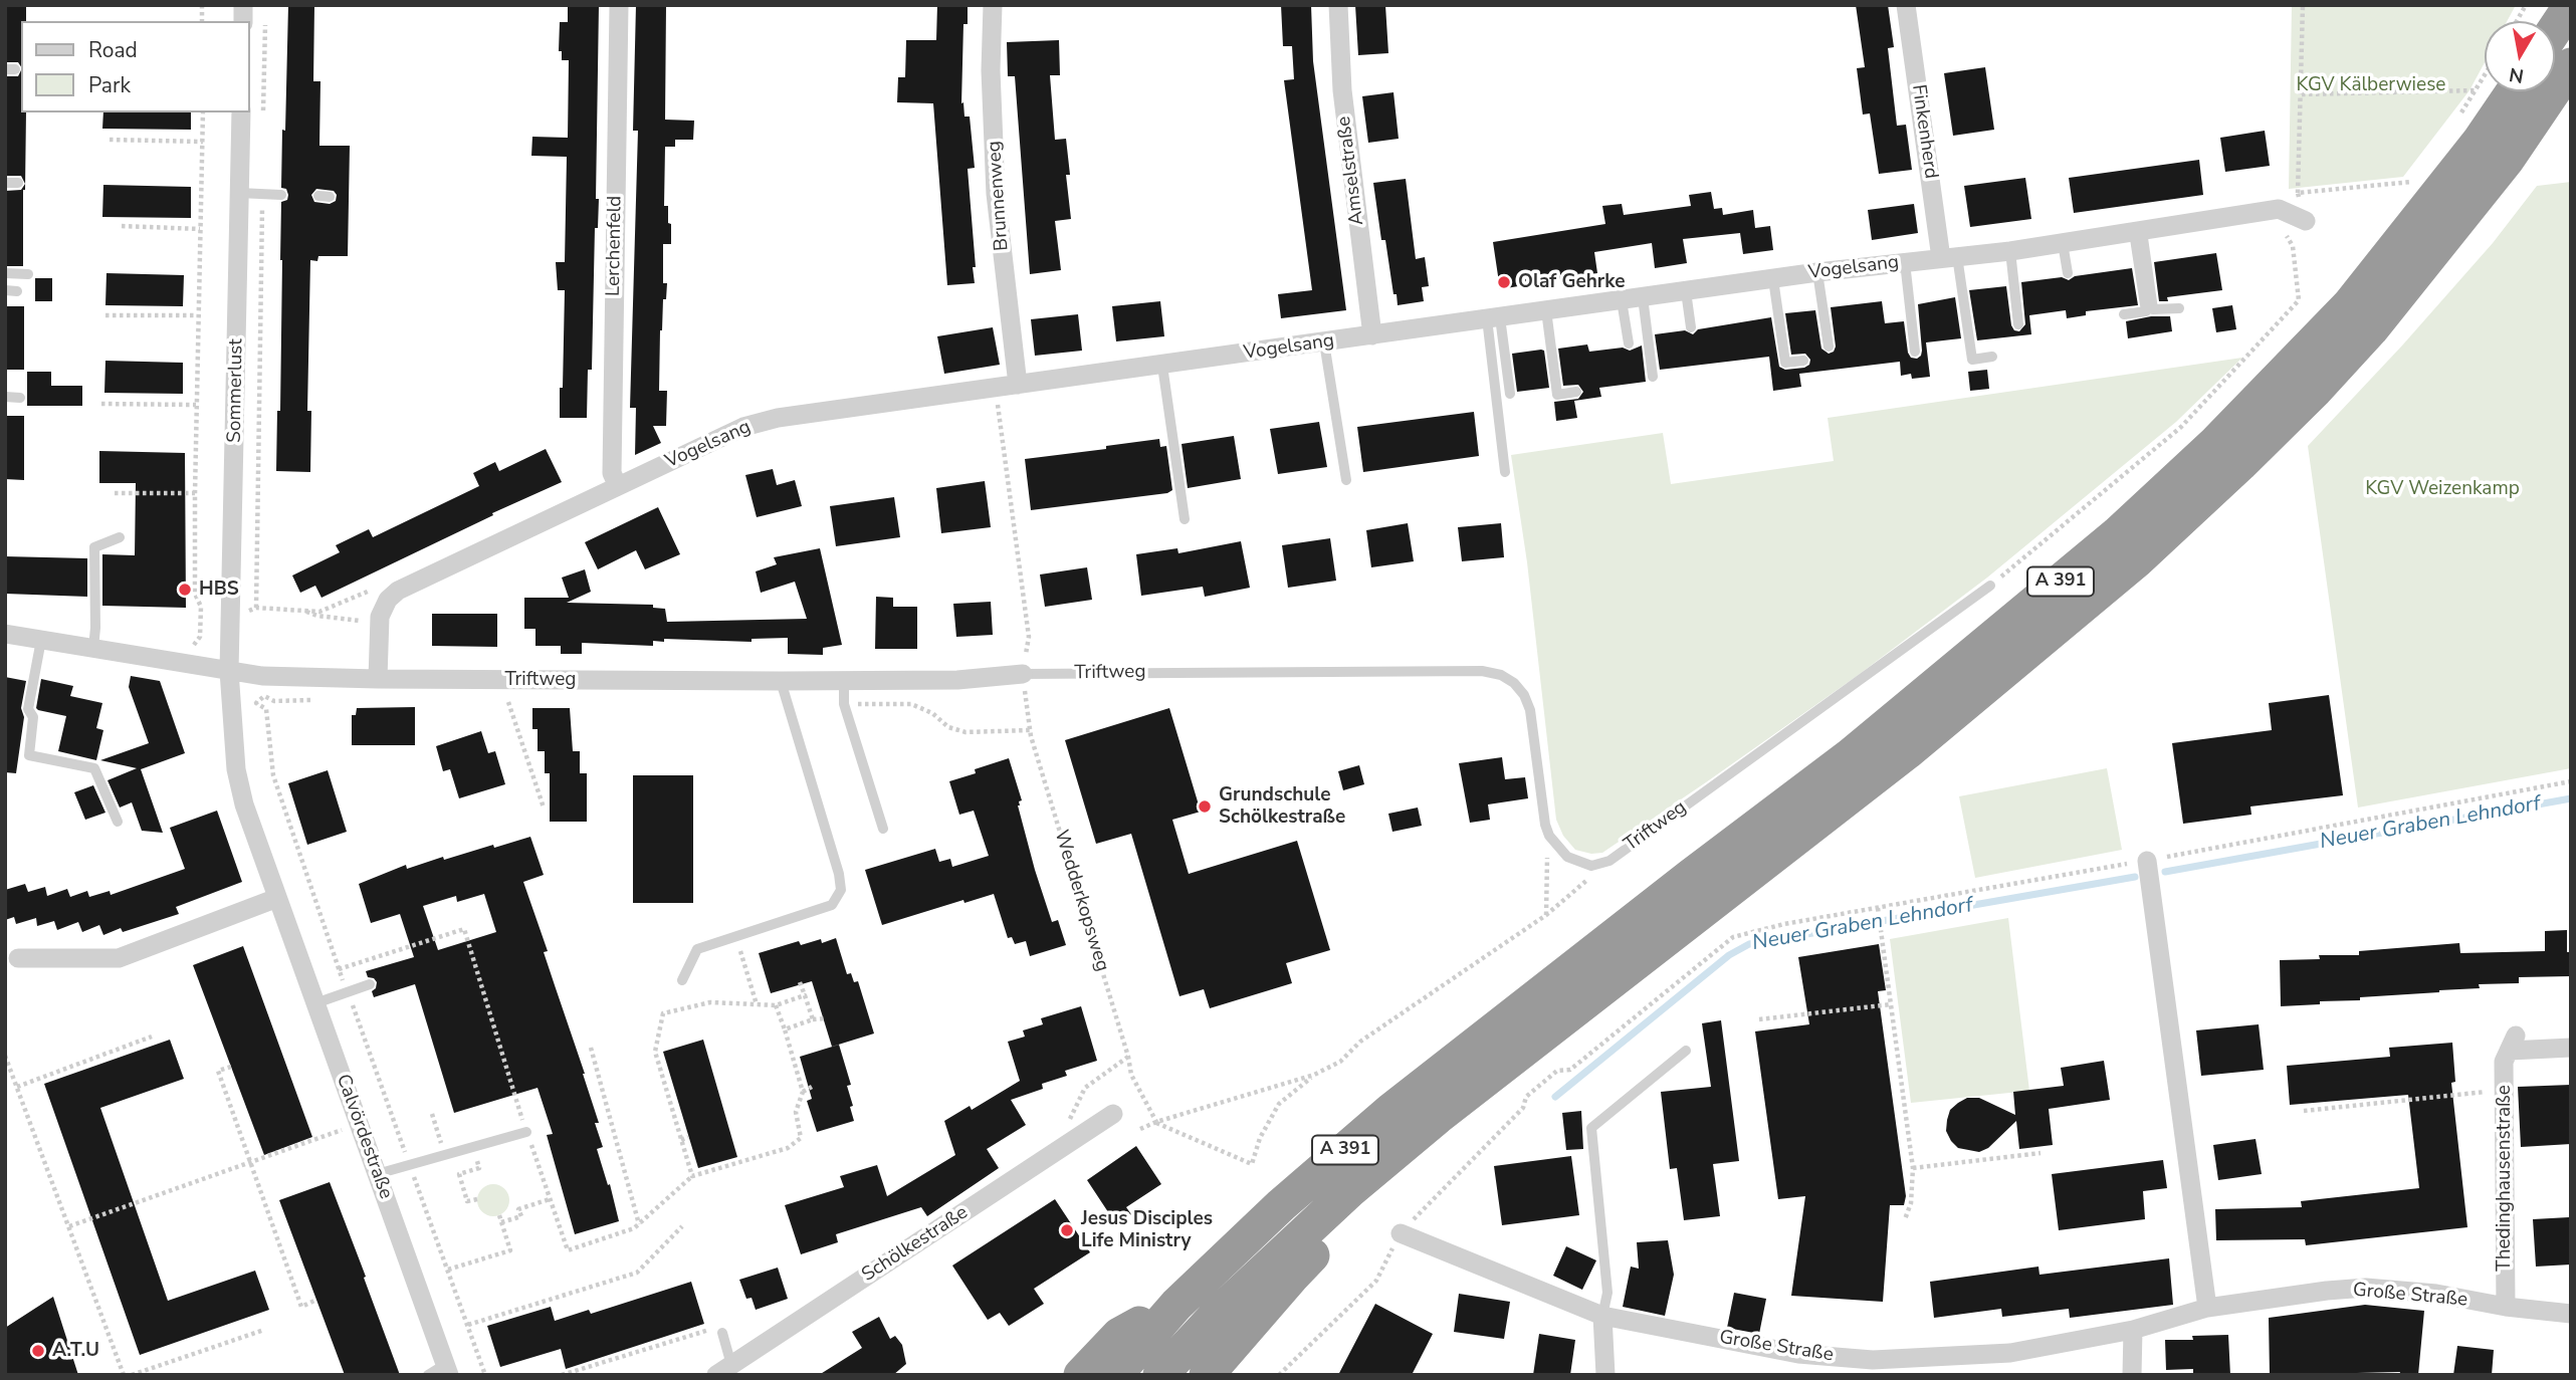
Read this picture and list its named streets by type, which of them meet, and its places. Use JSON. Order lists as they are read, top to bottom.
{
  "streets": {
    "highway": ["A 391"],
    "street": [
      "Finkenherd",
      "Amselstraße",
      "Brunnenweg",
      "Lerchenfeld",
      "Vogelsang",
      "Sommerlust",
      "Triftweg",
      "Calvördestraße",
      "Thedinghausenstraße",
      "Schölkestraße",
      "Große Straße"
    ],
    "path": ["Wedderkopsweg"]
  },
  "crossings": [
    ["Finkenherd", "Vogelsang"],
    ["Amselstraße", "Vogelsang"],
    ["Brunnenweg", "Vogelsang"],
    ["Lerchenfeld", "Vogelsang"],
    ["Vogelsang", "Triftweg"],
    ["Vogelsang", "Wedderkopsweg"],
    ["Sommerlust", "Triftweg"],
    ["Sommerlust", "Calvördestraße"],
    ["Triftweg", "Wedderkopsweg"],
    ["Triftweg", "Calvördestraße"],
    ["Thedinghausenstraße", "Große Straße"]
  ],
  "water": ["Neuer Graben Lehndorf"],
  "parks": ["KGV Kälberwiese", "KGV Weizenkamp"],
  "places": [
    "Olaf Gehrke",
    "HBS",
    "Grundschule Schölkestraße",
    "Jesus Disciples Life Ministry",
    "A.T.U"
  ],
  "legend": ["Road", "Park"],
  "north": "bottom"
}
